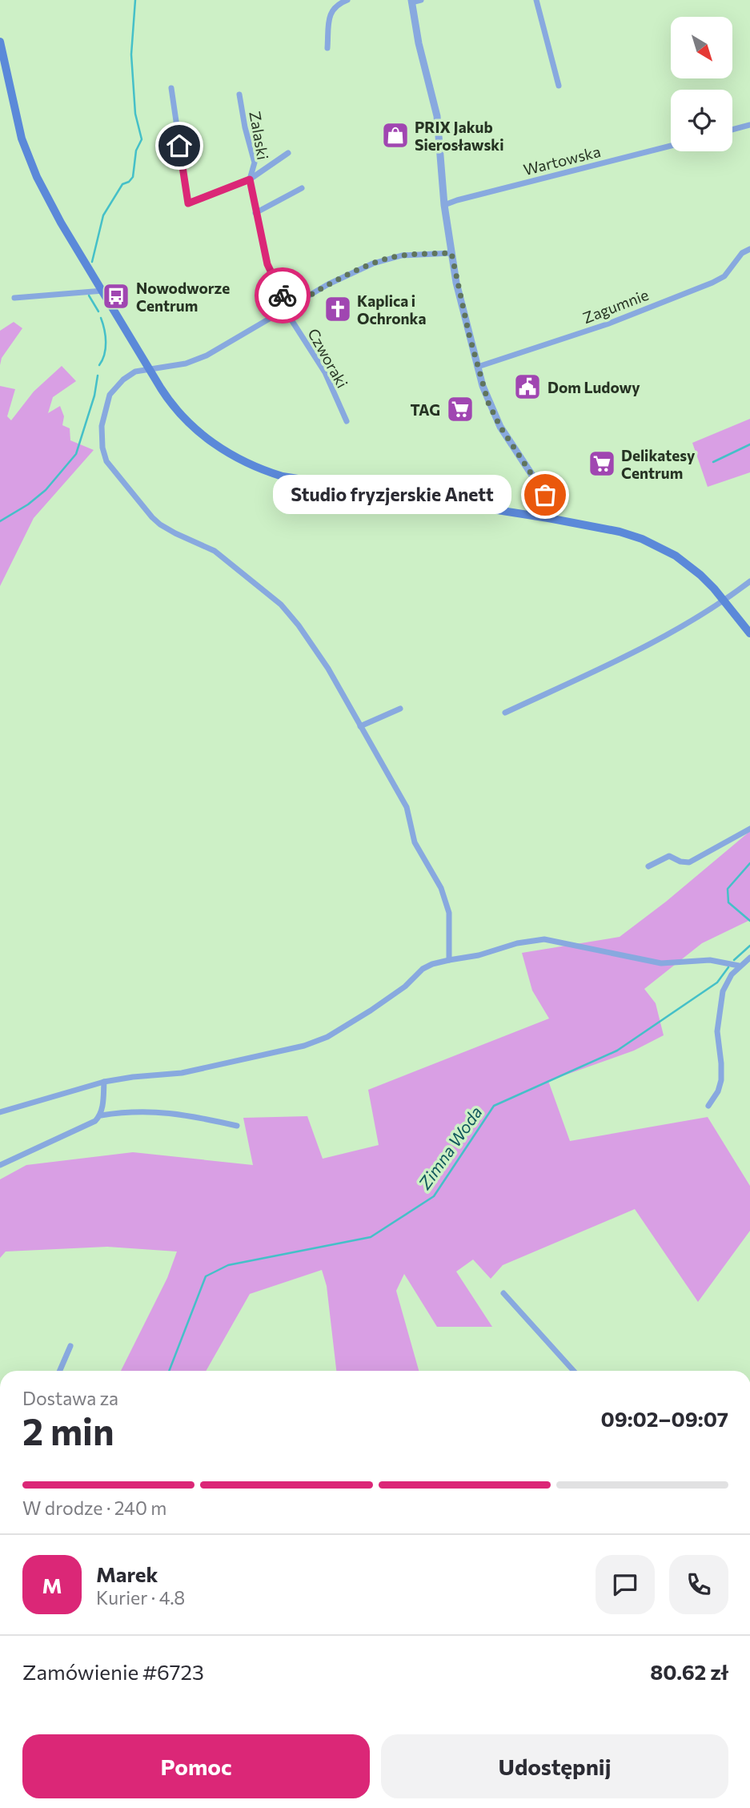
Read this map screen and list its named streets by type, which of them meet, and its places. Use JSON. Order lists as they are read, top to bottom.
{
  "streets": {
    "street": [
      "Zalaski",
      "Wartowska",
      "Zagumnie",
      "Czworaki"
    ]
  },
  "crossings": [
    ["Zalaski", "Czworaki"]
  ],
  "water": ["Zimna Woda"],
  "places": {
    "shop": ["PRIX Jakub Sierosławski"],
    "bus stop": ["Nowodworze Centrum"],
    "church": ["Kaplica i Ochronka"],
    "public building": ["Dom Ludowy"],
    "supermarket": ["TAG", "Delikatesy Centrum"],
    "other": ["Studio fryzjerskie Anett"]
  },
  "north": "bottom right",
  "page": {
    "bubble": "Studio fryzjerskie Anett",
    "heading": ["2 min", "Dostawa za", "09:02–09:07"],
    "panel": [
      "Marek",
      "Kurier · 4.8",
      "Zamówienie #6723",
      "80.62 zł"
    ],
    "bar": "W drodze · 240 m",
    "round": "M",
    "buttons": ["Pomoc", "Udostępnij"]
  }
}
